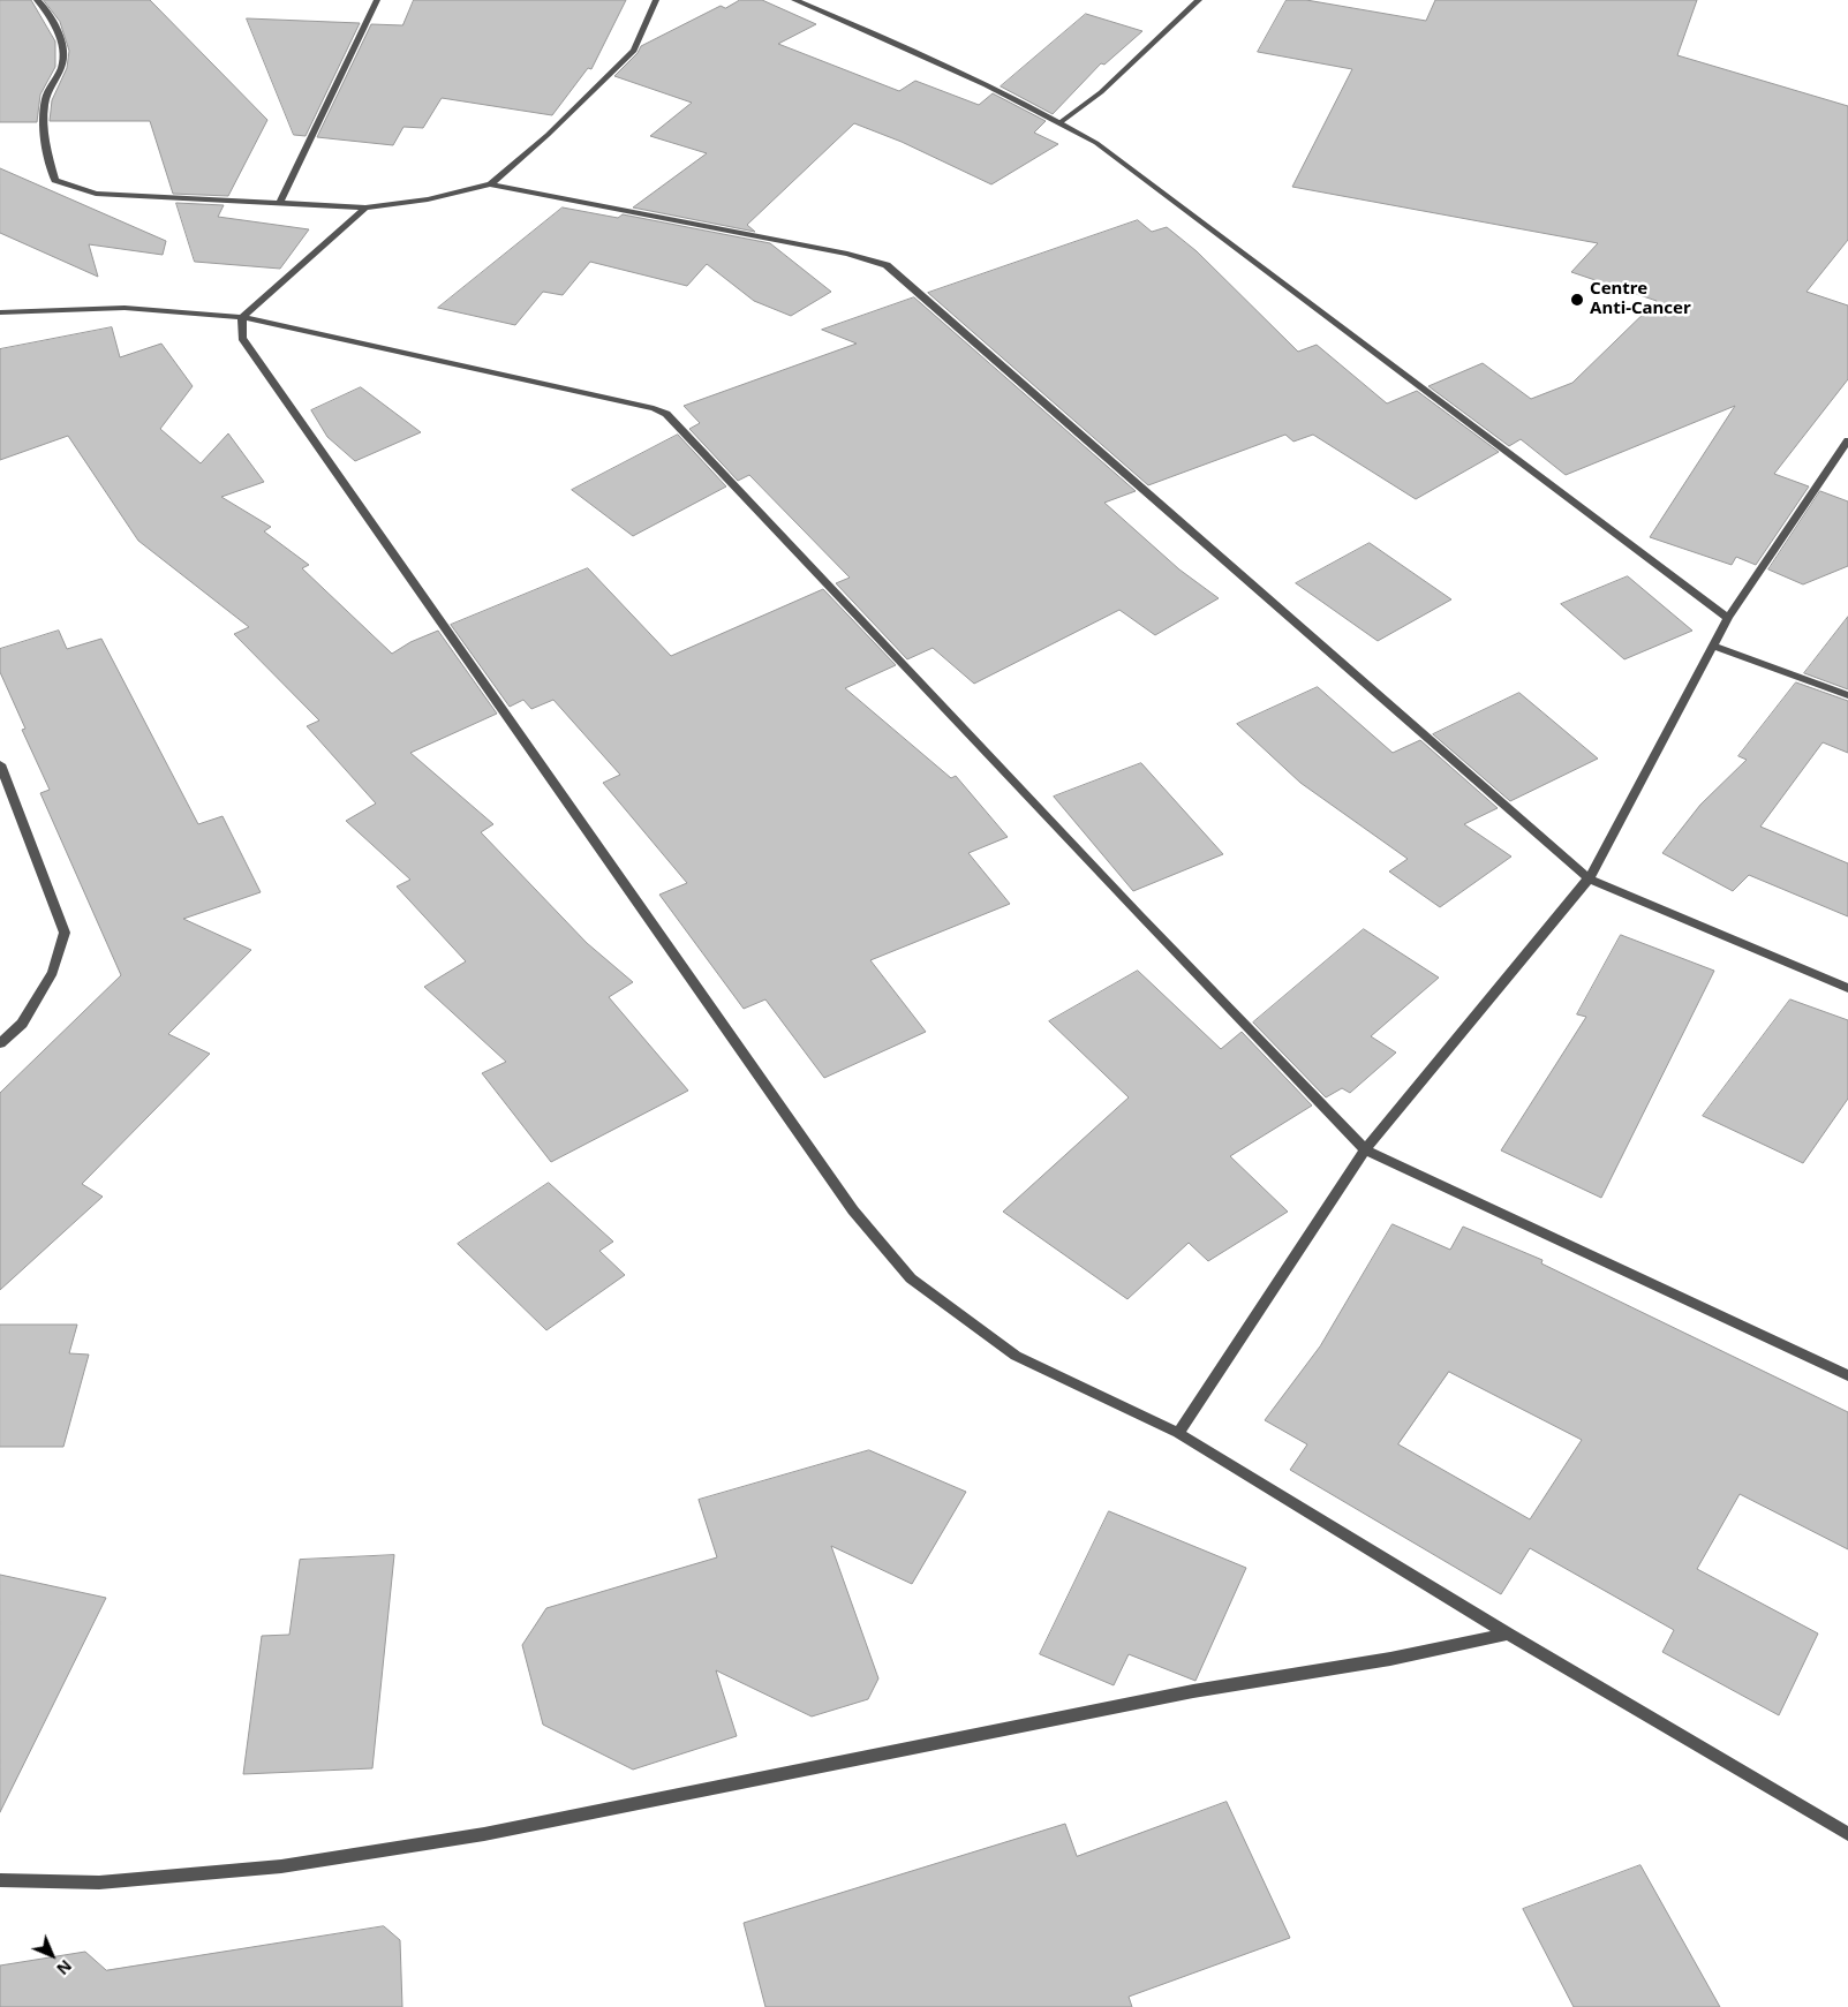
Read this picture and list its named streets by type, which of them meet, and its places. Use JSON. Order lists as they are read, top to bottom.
{
  "places": ["Centre Anti-Cancer"],
  "north": "bottom right"
}
